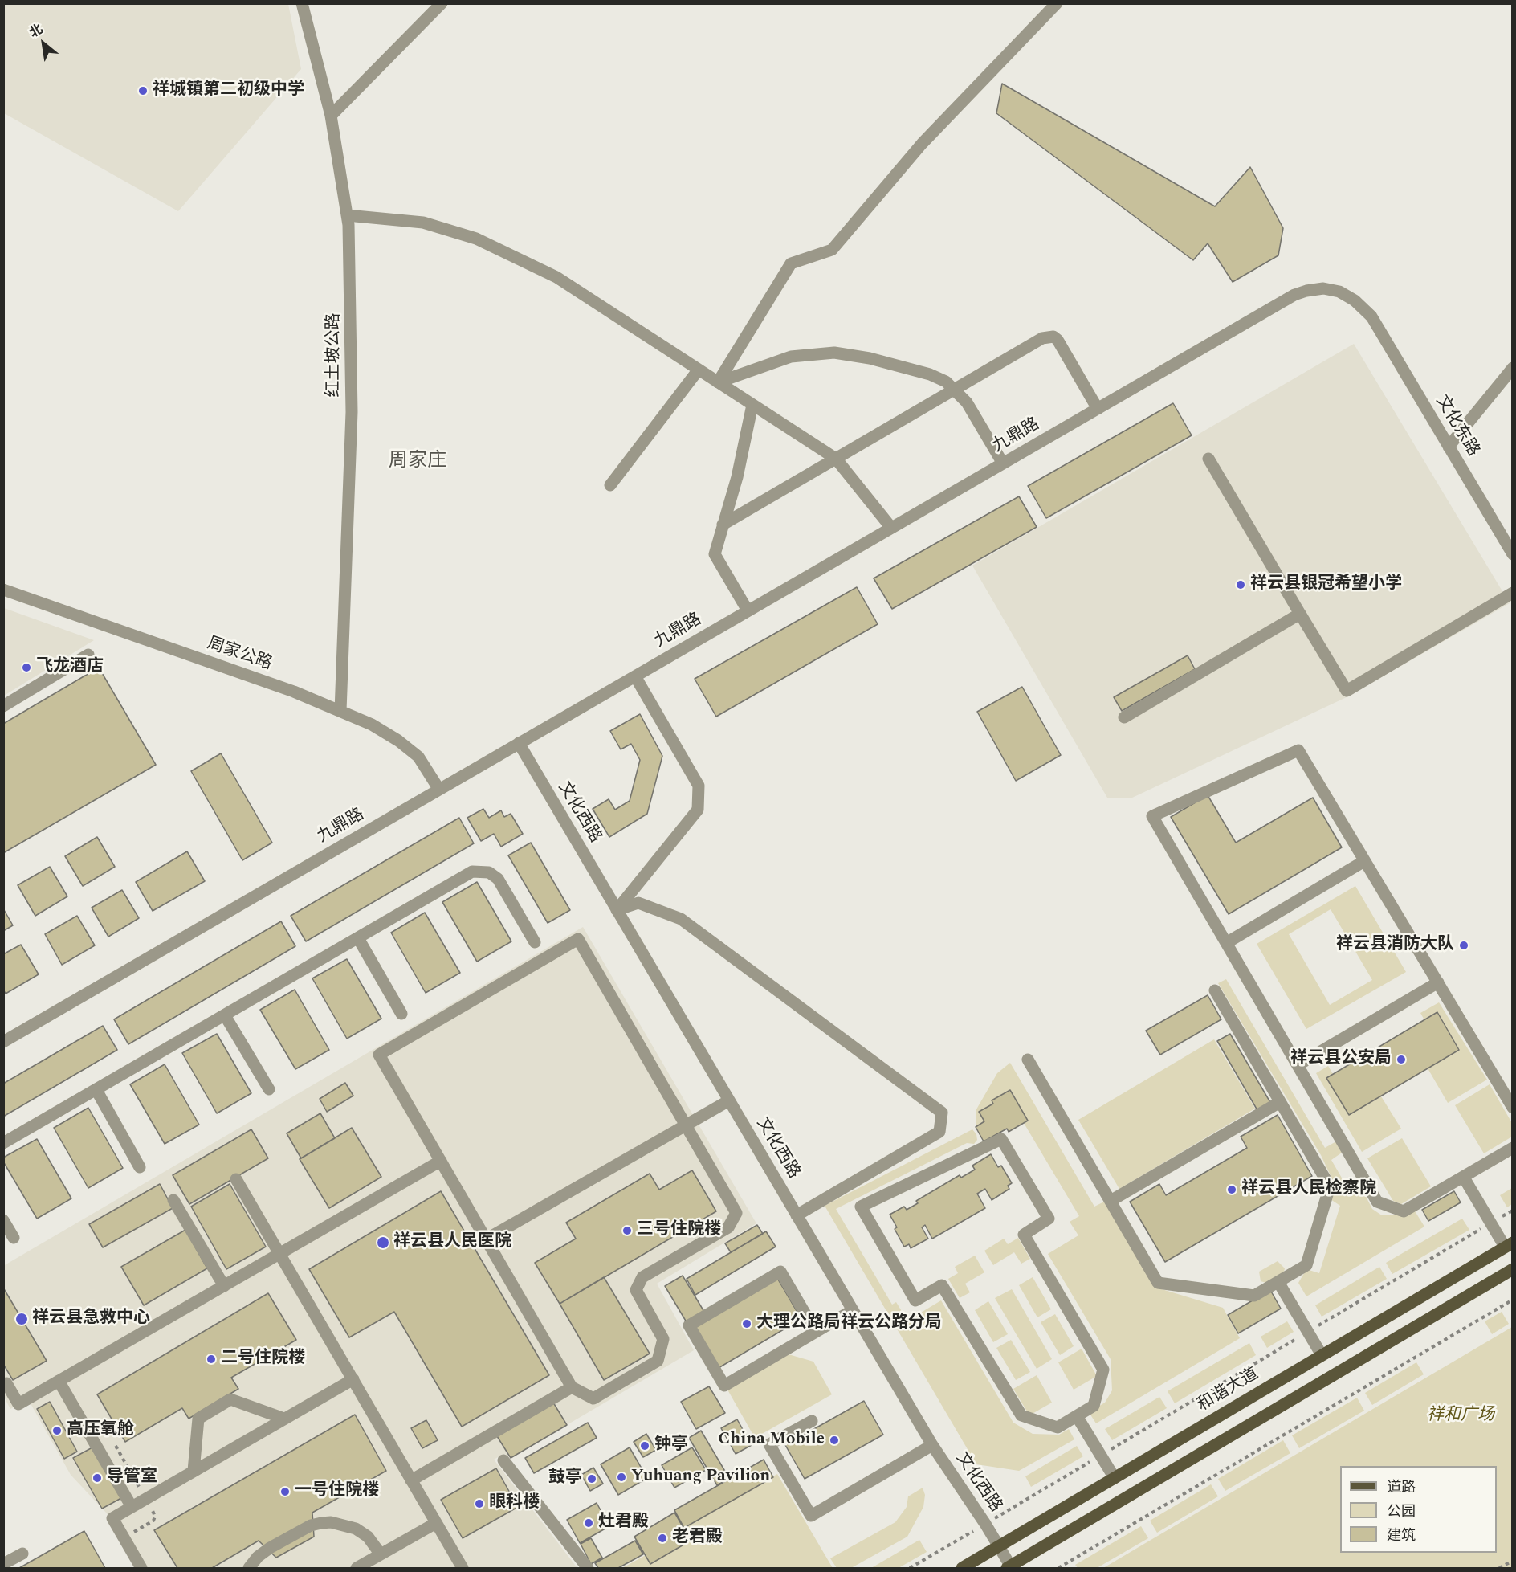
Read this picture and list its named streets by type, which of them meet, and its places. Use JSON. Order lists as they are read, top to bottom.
{
  "streets": {
    "main road": ["和谐大道"],
    "street": [
      "红土坡公路",
      "文化东路",
      "九鼎路",
      "周家公路",
      "文化西路"
    ]
  },
  "crossings": [
    ["红土坡公路", "周家公路"],
    ["文化东路", "九鼎路"],
    ["九鼎路", "周家公路"],
    ["九鼎路", "文化西路"],
    ["文化西路", "和谐大道"]
  ],
  "districts": ["周家庄"],
  "parks": ["祥和广场"],
  "places": [
    "祥城镇第二初级中学",
    "祥云县银冠希望小学",
    "飞龙酒店",
    "祥云县消防大队",
    "祥云县公安局",
    "祥云县人民检察院",
    "三号住院楼",
    "祥云县人民医院",
    "祥云县急救中心",
    "大理公路局祥云公路分局",
    "二号住院楼",
    "高压氧舱",
    "China Mobile",
    "钟亭",
    "Yuhuang Pavilion",
    "导管室",
    "鼓亭",
    "一号住院楼",
    "眼科楼",
    "灶君殿",
    "老君殿"
  ],
  "legend": ["道路", "公园", "建筑"],
  "north": "top left"
}
